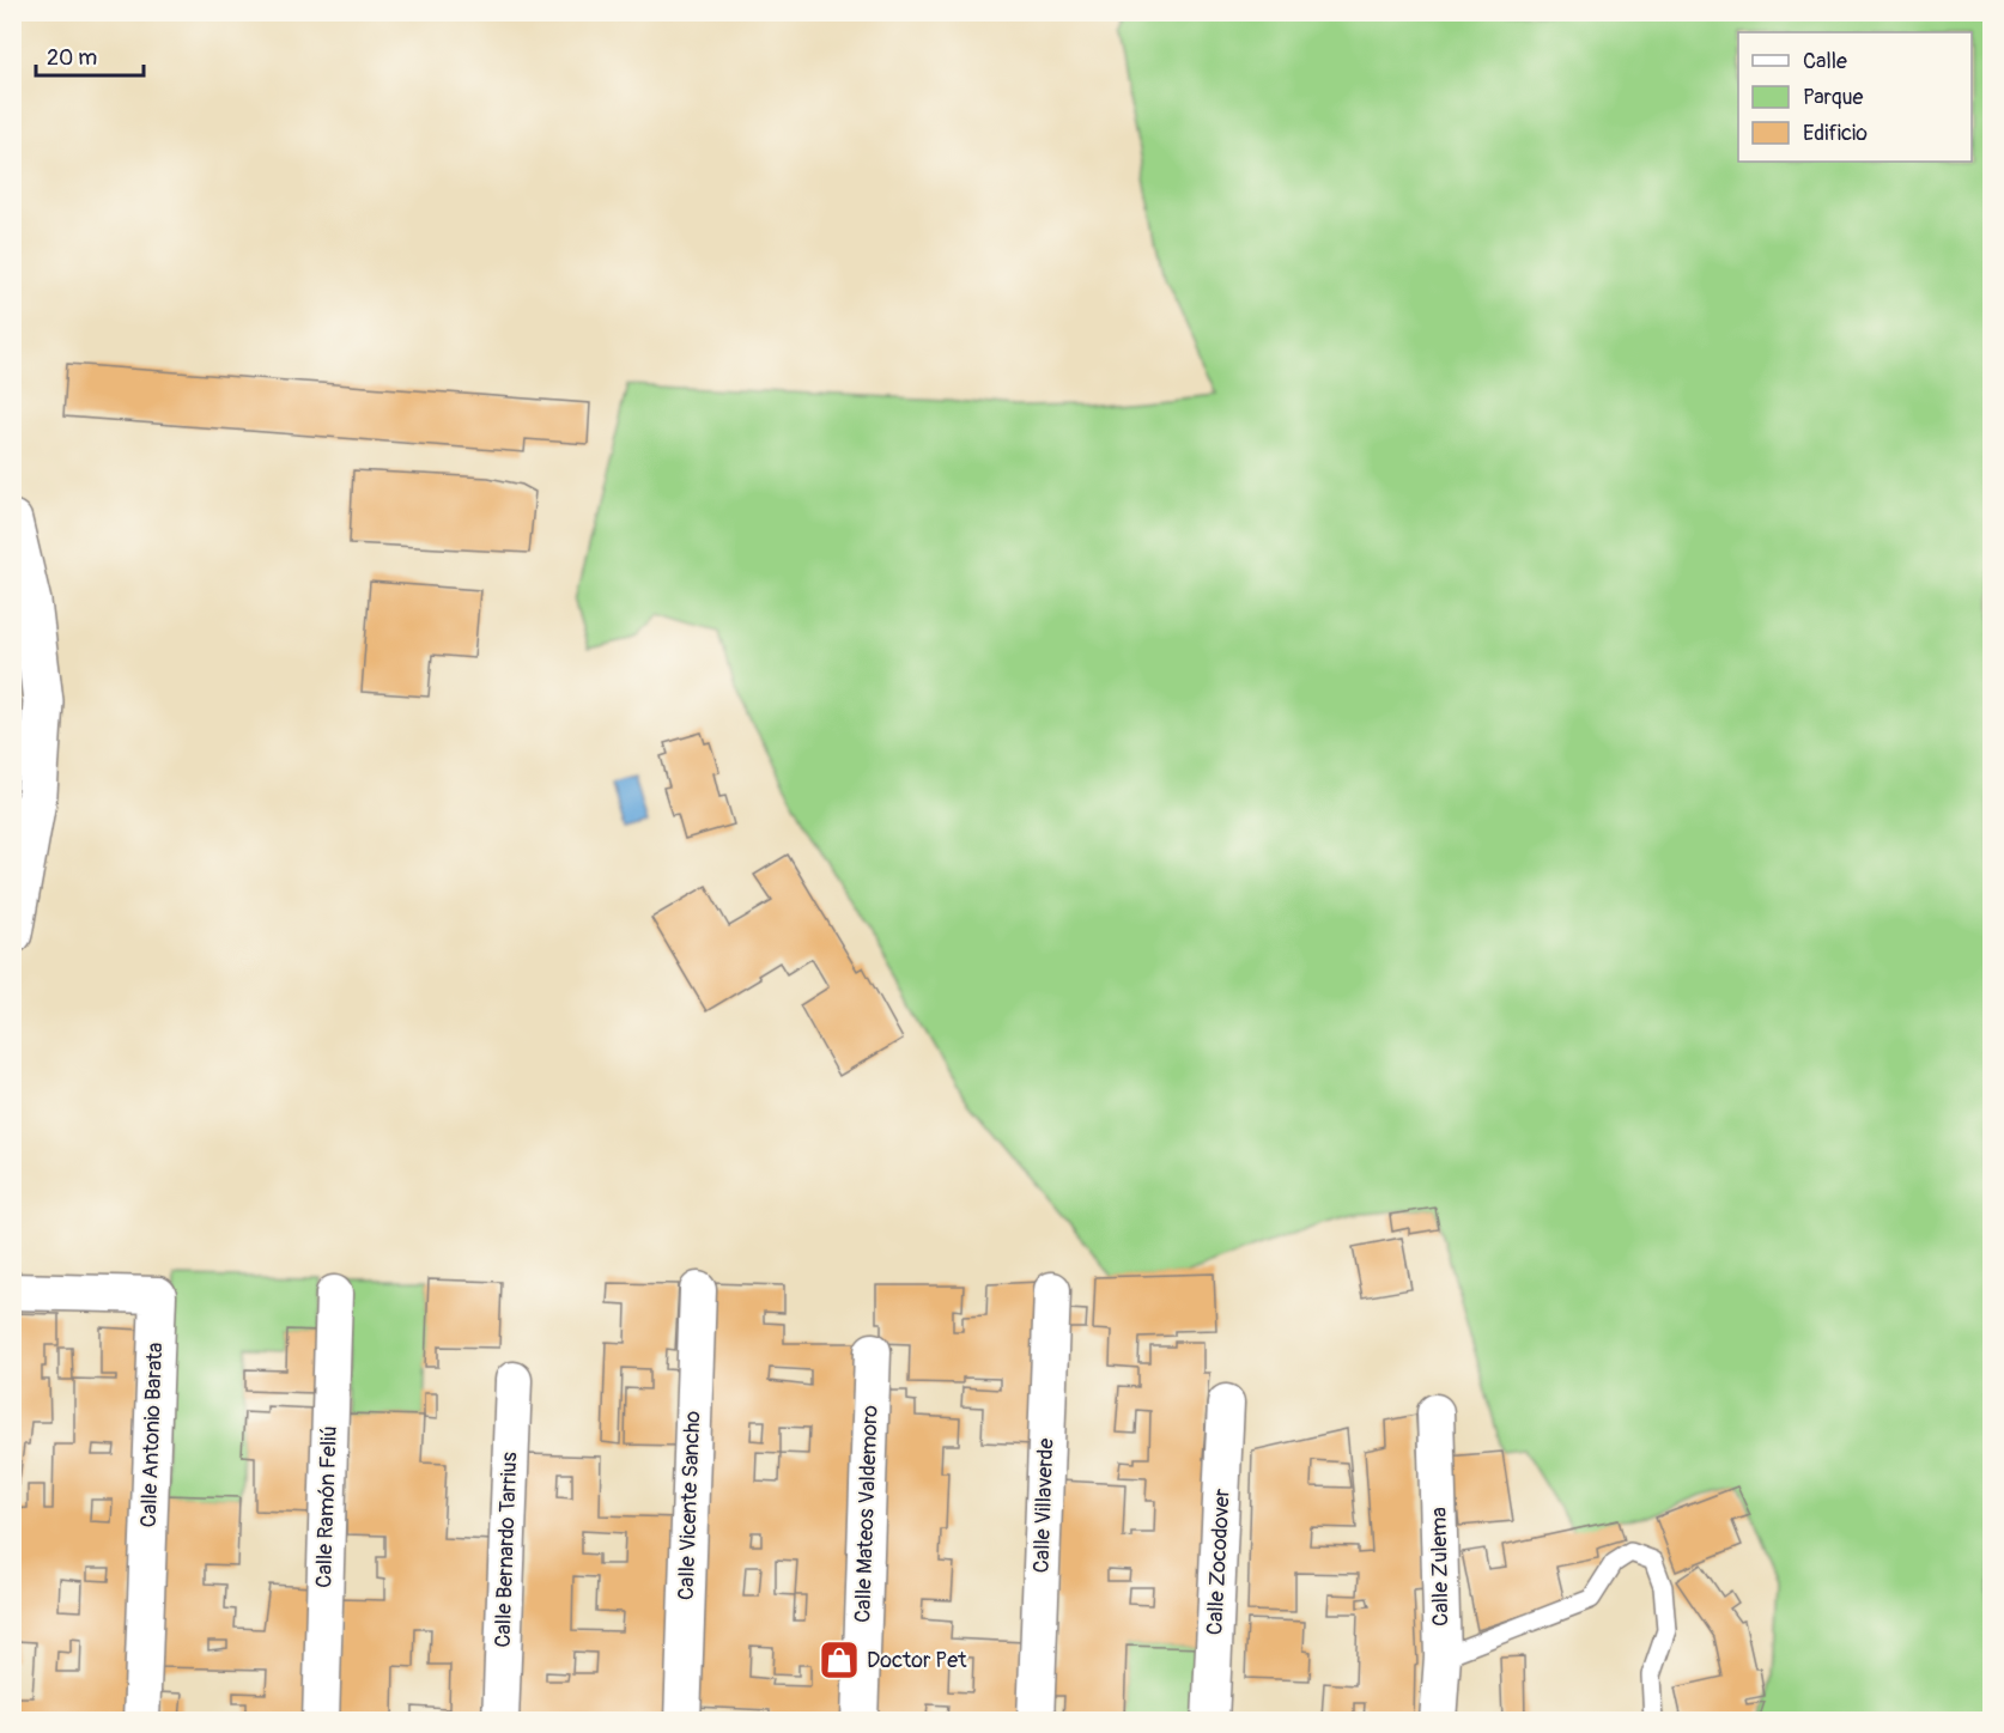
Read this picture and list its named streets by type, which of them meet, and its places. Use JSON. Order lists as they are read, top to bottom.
{
  "streets": {
    "street": [
      "Calle Antonio Barata",
      "Calle Vicente Sancho",
      "Calle Villaverde",
      "Calle Ramón Feliú",
      "Calle Mateos Valdemoro",
      "Calle Bernardo Tarrius",
      "Calle Zocodover",
      "Calle Zulema"
    ]
  },
  "places": {
    "shop": ["Doctor Pet"]
  },
  "legend": ["Calle", "Parque", "Edificio"],
  "scale_bar": "20 m"
}
